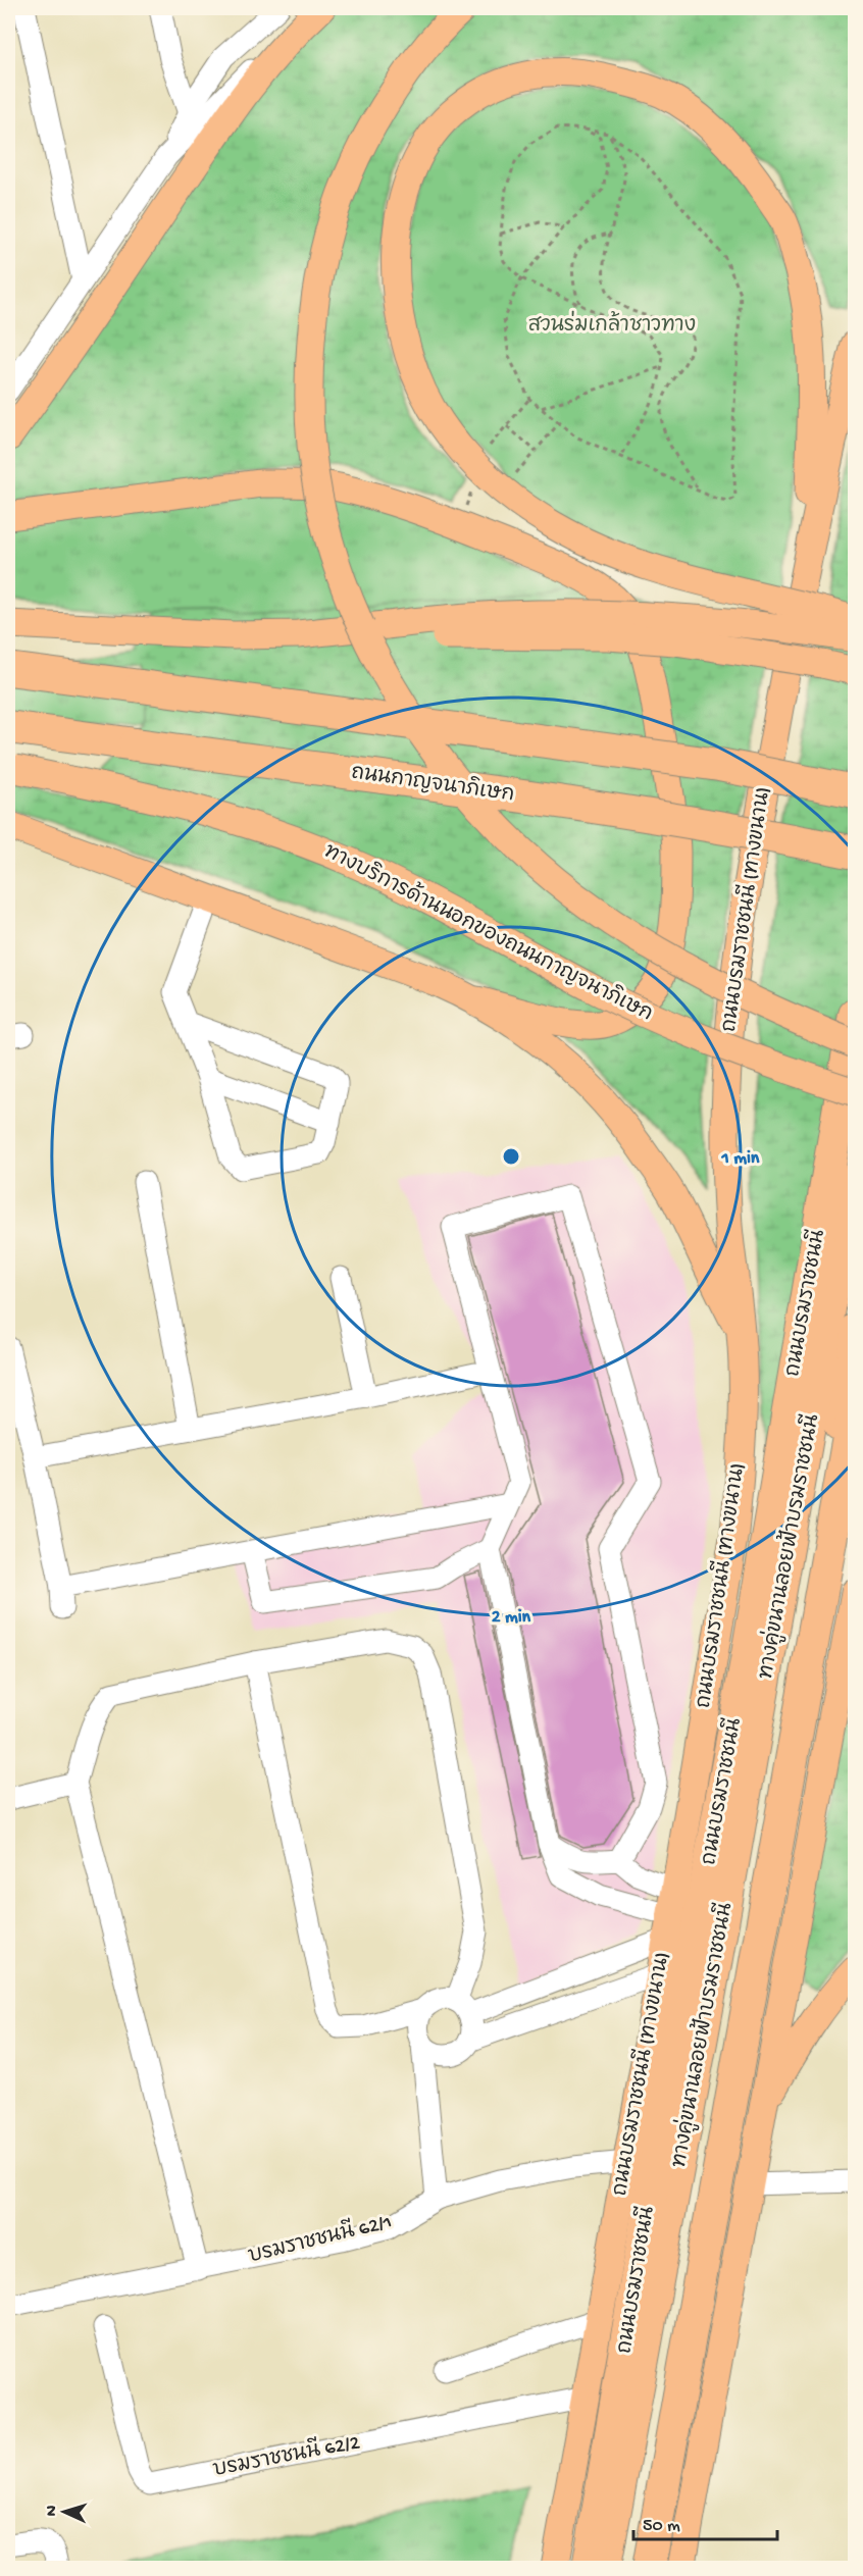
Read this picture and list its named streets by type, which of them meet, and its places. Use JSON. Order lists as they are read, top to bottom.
{
  "streets": {
    "highway": ["ถนนกาญจนาภิเษก", "ถนนบรมราชชนนี"],
    "main road": ["ถนนบรมราชชนนี (ทางขนาน)", "ทางบริการด้านนอกของถนนกาญจนาภิเษก", "ทางคู่ขนานลอยฟ้าบรมราชชนนี"],
    "street": ["บรมราชชนนี 62/1", "บรมราชชนนี 62/2"]
  },
  "crossings": [
    ["ถนนบรมราชชนนี (ทางขนาน)", "บรมราชชนนี 62/1"],
    ["ถนนบรมราชชนนี (ทางขนาน)", "บรมราชชนนี 62/2"]
  ],
  "parks": ["สวนร่มเกล้าชาวทาง"],
  "scale_bar": "50 m",
  "north": "left",
  "rings": ["1 min", "2 min"]
}
